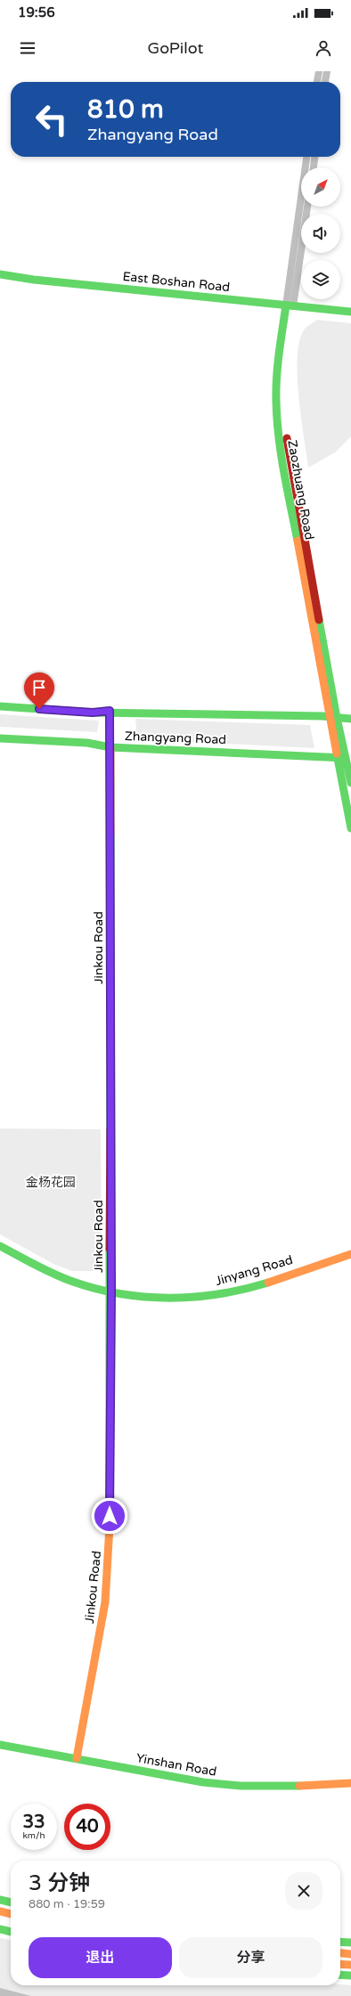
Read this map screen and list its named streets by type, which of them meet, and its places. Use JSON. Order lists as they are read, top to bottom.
{
  "streets": {
    "main road": [
      "East Boshan Road",
      "Zaozhuang Road",
      "Zhangyang Road",
      "Jinkou Road",
      "Jinyang Road",
      "Yinshan Road"
    ]
  },
  "crossings": [
    ["East Boshan Road", "Zaozhuang Road"],
    ["Zaozhuang Road", "Zhangyang Road"],
    ["Zhangyang Road", "Jinkou Road"],
    ["Jinkou Road", "Jinyang Road"],
    ["Jinkou Road", "Yinshan Road"]
  ],
  "parks": ["金杨花园"],
  "north": "top right",
  "page": {
    "status": "19:56",
    "header": "GoPilot",
    "turn": ["810 m", "Zhangyang Road"],
    "speed": "33 km/h",
    "limit": "40",
    "heading": ["3 分钟", "880 m · 19:59"],
    "buttons": ["退出", "分享"]
  }
}
